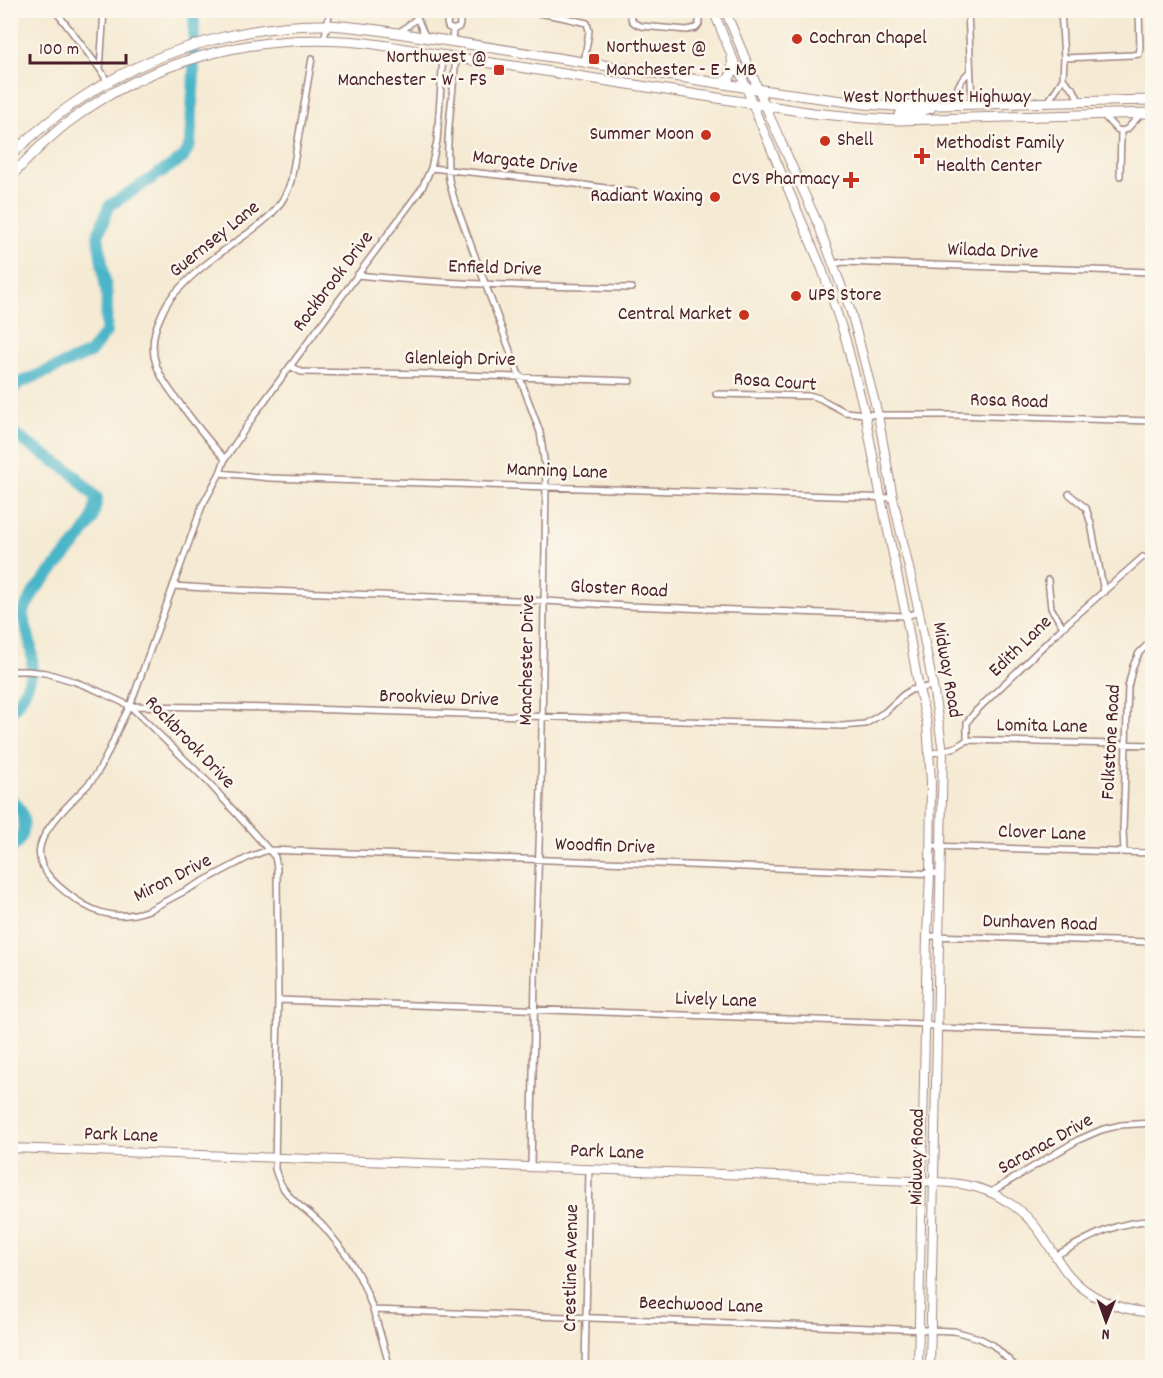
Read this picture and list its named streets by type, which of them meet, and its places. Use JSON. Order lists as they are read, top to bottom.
{
  "streets": {
    "main road": ["West Northwest Highway", "Midway Road", "Park Lane"],
    "street": [
      "Margate Drive",
      "Guernsey Lane",
      "Wilada Drive",
      "Enfield Drive",
      "Rockbrook Drive",
      "Glenleigh Drive",
      "Rosa Court",
      "Rosa Road",
      "Manning Lane",
      "Gloster Road",
      "Edith Lane",
      "Manchester Drive",
      "Brookview Drive",
      "Lomita Lane",
      "Folkstone Road",
      "Clover Lane",
      "Woodfin Drive",
      "Miron Drive",
      "Dunhaven Road",
      "Lively Lane",
      "Saranac Drive",
      "Crestline Avenue",
      "Beechwood Lane"
    ]
  },
  "crossings": [
    ["West Northwest Highway", "Rockbrook Drive"],
    ["West Northwest Highway", "Midway Road"],
    ["Margate Drive", "Manchester Drive"],
    ["Guernsey Lane", "Rockbrook Drive"],
    ["Wilada Drive", "Midway Road"],
    ["Enfield Drive", "Rockbrook Drive"],
    ["Enfield Drive", "Manchester Drive"],
    ["Rockbrook Drive", "Glenleigh Drive"],
    ["Rockbrook Drive", "Manning Lane"],
    ["Rockbrook Drive", "Gloster Road"],
    ["Rockbrook Drive", "Brookview Drive"],
    ["Rockbrook Drive", "Woodfin Drive"],
    ["Rockbrook Drive", "Miron Drive"],
    ["Rockbrook Drive", "Lively Lane"],
    ["Rockbrook Drive", "Park Lane"],
    ["Rockbrook Drive", "Beechwood Lane"],
    ["Glenleigh Drive", "Manchester Drive"],
    ["Rosa Court", "Rosa Road"],
    ["Rosa Court", "Midway Road"],
    ["Rosa Road", "Midway Road"],
    ["Manning Lane", "Manchester Drive"],
    ["Manning Lane", "Midway Road"],
    ["Gloster Road", "Manchester Drive"],
    ["Gloster Road", "Midway Road"],
    ["Edith Lane", "Lomita Lane"],
    ["Manchester Drive", "Brookview Drive"],
    ["Manchester Drive", "Woodfin Drive"],
    ["Manchester Drive", "Lively Lane"],
    ["Manchester Drive", "Park Lane"],
    ["Midway Road", "Brookview Drive"],
    ["Midway Road", "Clover Lane"],
    ["Midway Road", "Woodfin Drive"],
    ["Midway Road", "Dunhaven Road"],
    ["Midway Road", "Lively Lane"],
    ["Midway Road", "Park Lane"],
    ["Midway Road", "Beechwood Lane"],
    ["Brookview Drive", "Miron Drive"],
    ["Lomita Lane", "Folkstone Road"],
    ["Folkstone Road", "Clover Lane"],
    ["Woodfin Drive", "Miron Drive"],
    ["Park Lane", "Saranac Drive"],
    ["Park Lane", "Crestline Avenue"],
    ["Crestline Avenue", "Beechwood Lane"]
  ],
  "places": {
    "other": [
      "Cochran Chapel",
      "Summer Moon",
      "Shell",
      "Radiant Waxing",
      "UPS Store",
      "Central Market"
    ],
    "transit": ["Northwest @ Manchester - E - MB", "Northwest @ Manchester - W - FS"],
    "health": ["Methodist Family Health Center", "CVS Pharmacy"]
  },
  "scale_bar": "100 m",
  "north": "bottom"
}
